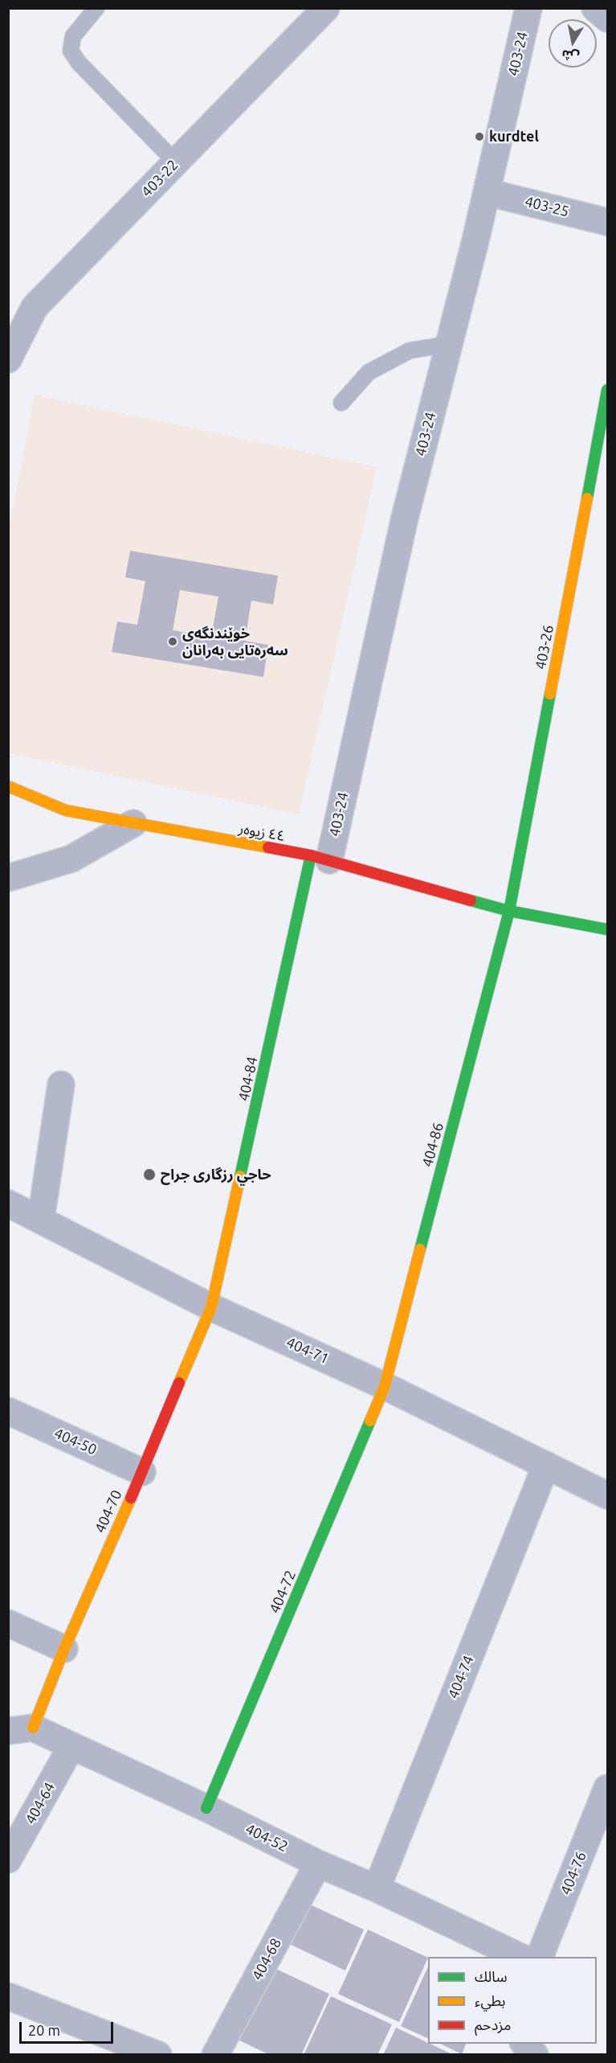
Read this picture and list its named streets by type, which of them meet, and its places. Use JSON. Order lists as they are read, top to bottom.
{
  "streets": {
    "street": [
      "403-24",
      "403-22",
      "403-25",
      "403-26",
      "٤٤ زیوەر",
      "404-84",
      "404-86",
      "404-71",
      "404-50",
      "404-70",
      "404-72",
      "404-74",
      "404-64",
      "404-52",
      "404-76",
      "404-68"
    ]
  },
  "crossings": [
    ["403-24", "403-25"],
    ["403-24", "٤٤ زیوەر"],
    ["403-24", "404-84"],
    ["403-26", "٤٤ زیوەر"],
    ["403-26", "404-86"],
    ["٤٤ زیوەر", "404-84"],
    ["٤٤ زیوەر", "404-86"],
    ["404-84", "404-71"],
    ["404-84", "404-70"],
    ["404-86", "404-71"],
    ["404-86", "404-72"],
    ["404-71", "404-70"],
    ["404-71", "404-72"],
    ["404-71", "404-74"],
    ["404-50", "404-70"],
    ["404-70", "404-52"],
    ["404-72", "404-52"],
    ["404-74", "404-52"],
    ["404-64", "404-52"],
    ["404-52", "404-68"]
  ],
  "places": ["kurdtel", "خوێندنگەی سەرەتایی بەرانان", "حاجي رزگارى جراح"],
  "legend": ["سالك", "بطيء", "مزدحم"],
  "scale_bar": "20 m",
  "north": "bottom"
}
